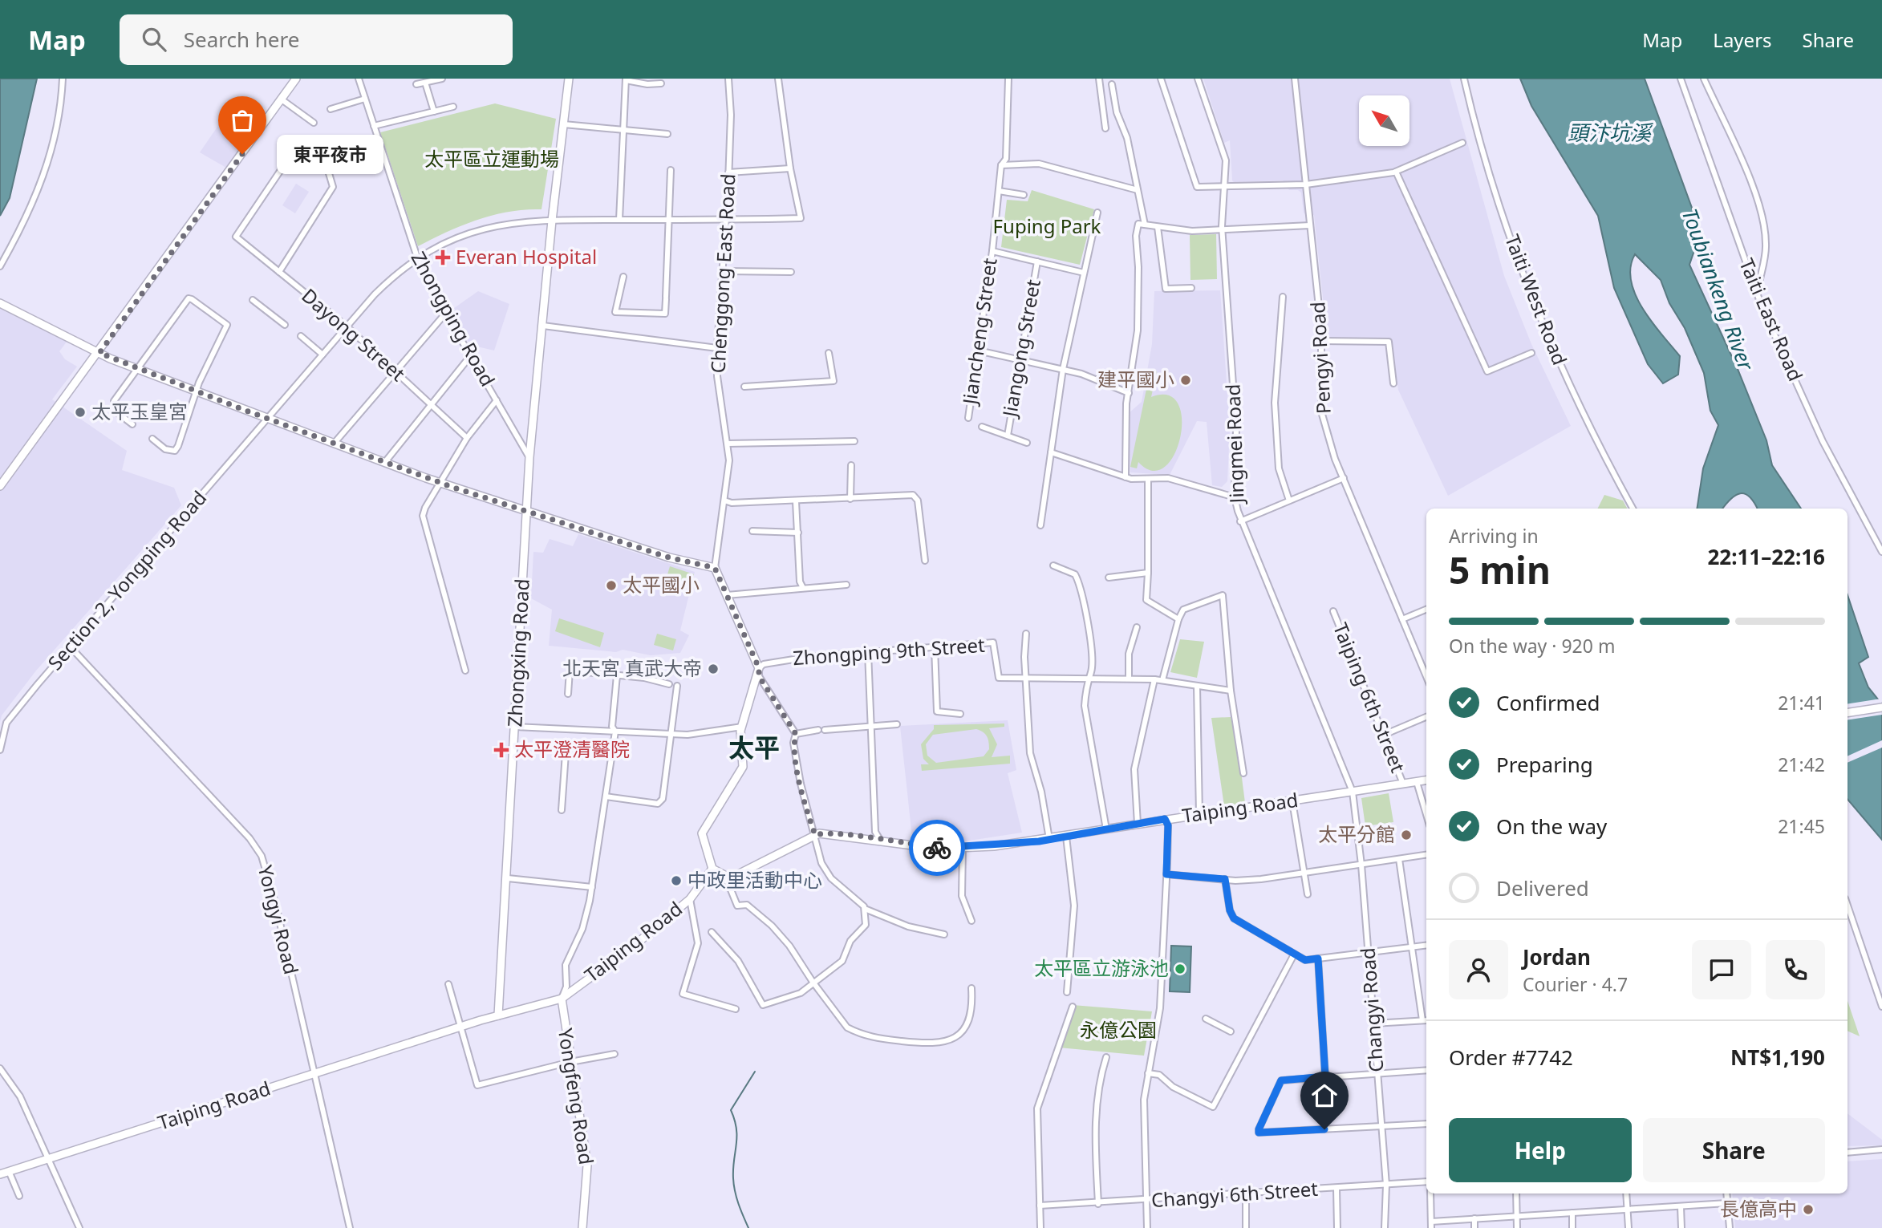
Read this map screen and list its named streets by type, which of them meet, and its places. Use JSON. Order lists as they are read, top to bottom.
{
  "streets": {
    "street": [
      "Chenggong East Road",
      "Taiti West Road",
      "Zhongping Road",
      "Taiti East Road",
      "Jiancheng Street",
      "Dayong Street",
      "Jiangong Street",
      "Pengyi Road",
      "Jingmei Road",
      "Section 2, Yongping Road",
      "Zhongping 9th Street",
      "Zhongxing Road",
      "Taiping 6th Street",
      "Taiping Road",
      "Yongyi Road",
      "Changyi Road",
      "Yongfeng Road",
      "Changyi 6th Street"
    ]
  },
  "crossings": [
    ["Chenggong East Road", "Section 2, Yongping Road"],
    ["Zhongping Road", "Section 2, Yongping Road"],
    ["Zhongping Road", "Zhongxing Road"],
    ["Dayong Street", "Section 2, Yongping Road"],
    ["Jingmei Road", "Taiping Road"],
    ["Jingmei Road", "Changyi Road"],
    ["Section 2, Yongping Road", "Zhongxing Road"],
    ["Section 2, Yongping Road", "Yongyi Road"],
    ["Zhongxing Road", "Taiping Road"],
    ["Taiping 6th Street", "Taiping Road"],
    ["Taiping Road", "Yongyi Road"],
    ["Taiping Road", "Changyi Road"],
    ["Taiping Road", "Yongfeng Road"],
    ["Changyi Road", "Changyi 6th Street"]
  ],
  "districts": ["太平"],
  "water": ["頭汴坑溪", "Toubiankeng River"],
  "parks": ["太平區立運動場", "Fuping Park", "永億公園"],
  "places": {
    "other": [
      "東平夜市",
      "建平國小",
      "太平玉皇宮",
      "太平國小",
      "北天宮 真武大帝",
      "太平分館",
      "中政里活動中心",
      "太平區立游泳池",
      "長億高中"
    ],
    "health": ["Everan Hospital", "太平澄清醫院"]
  },
  "north": "top left",
  "page": {
    "header": "Map",
    "search": "Search here",
    "nav": ["Map", "Layers", "Share"],
    "bubble": "東平夜市",
    "heading": ["5 min", "Arriving in", "22:11–22:16"],
    "panel": [
      "Jordan",
      "Courier · 4.7",
      "Order #7742",
      "NT$1,190"
    ],
    "bar": "On the way · 920 m",
    "list": [
      ["Confirmed", "21:41"],
      ["Preparing", "21:42"],
      ["On the way", "21:45"],
      "Delivered"
    ],
    "buttons": ["Help", "Share"]
  }
}
